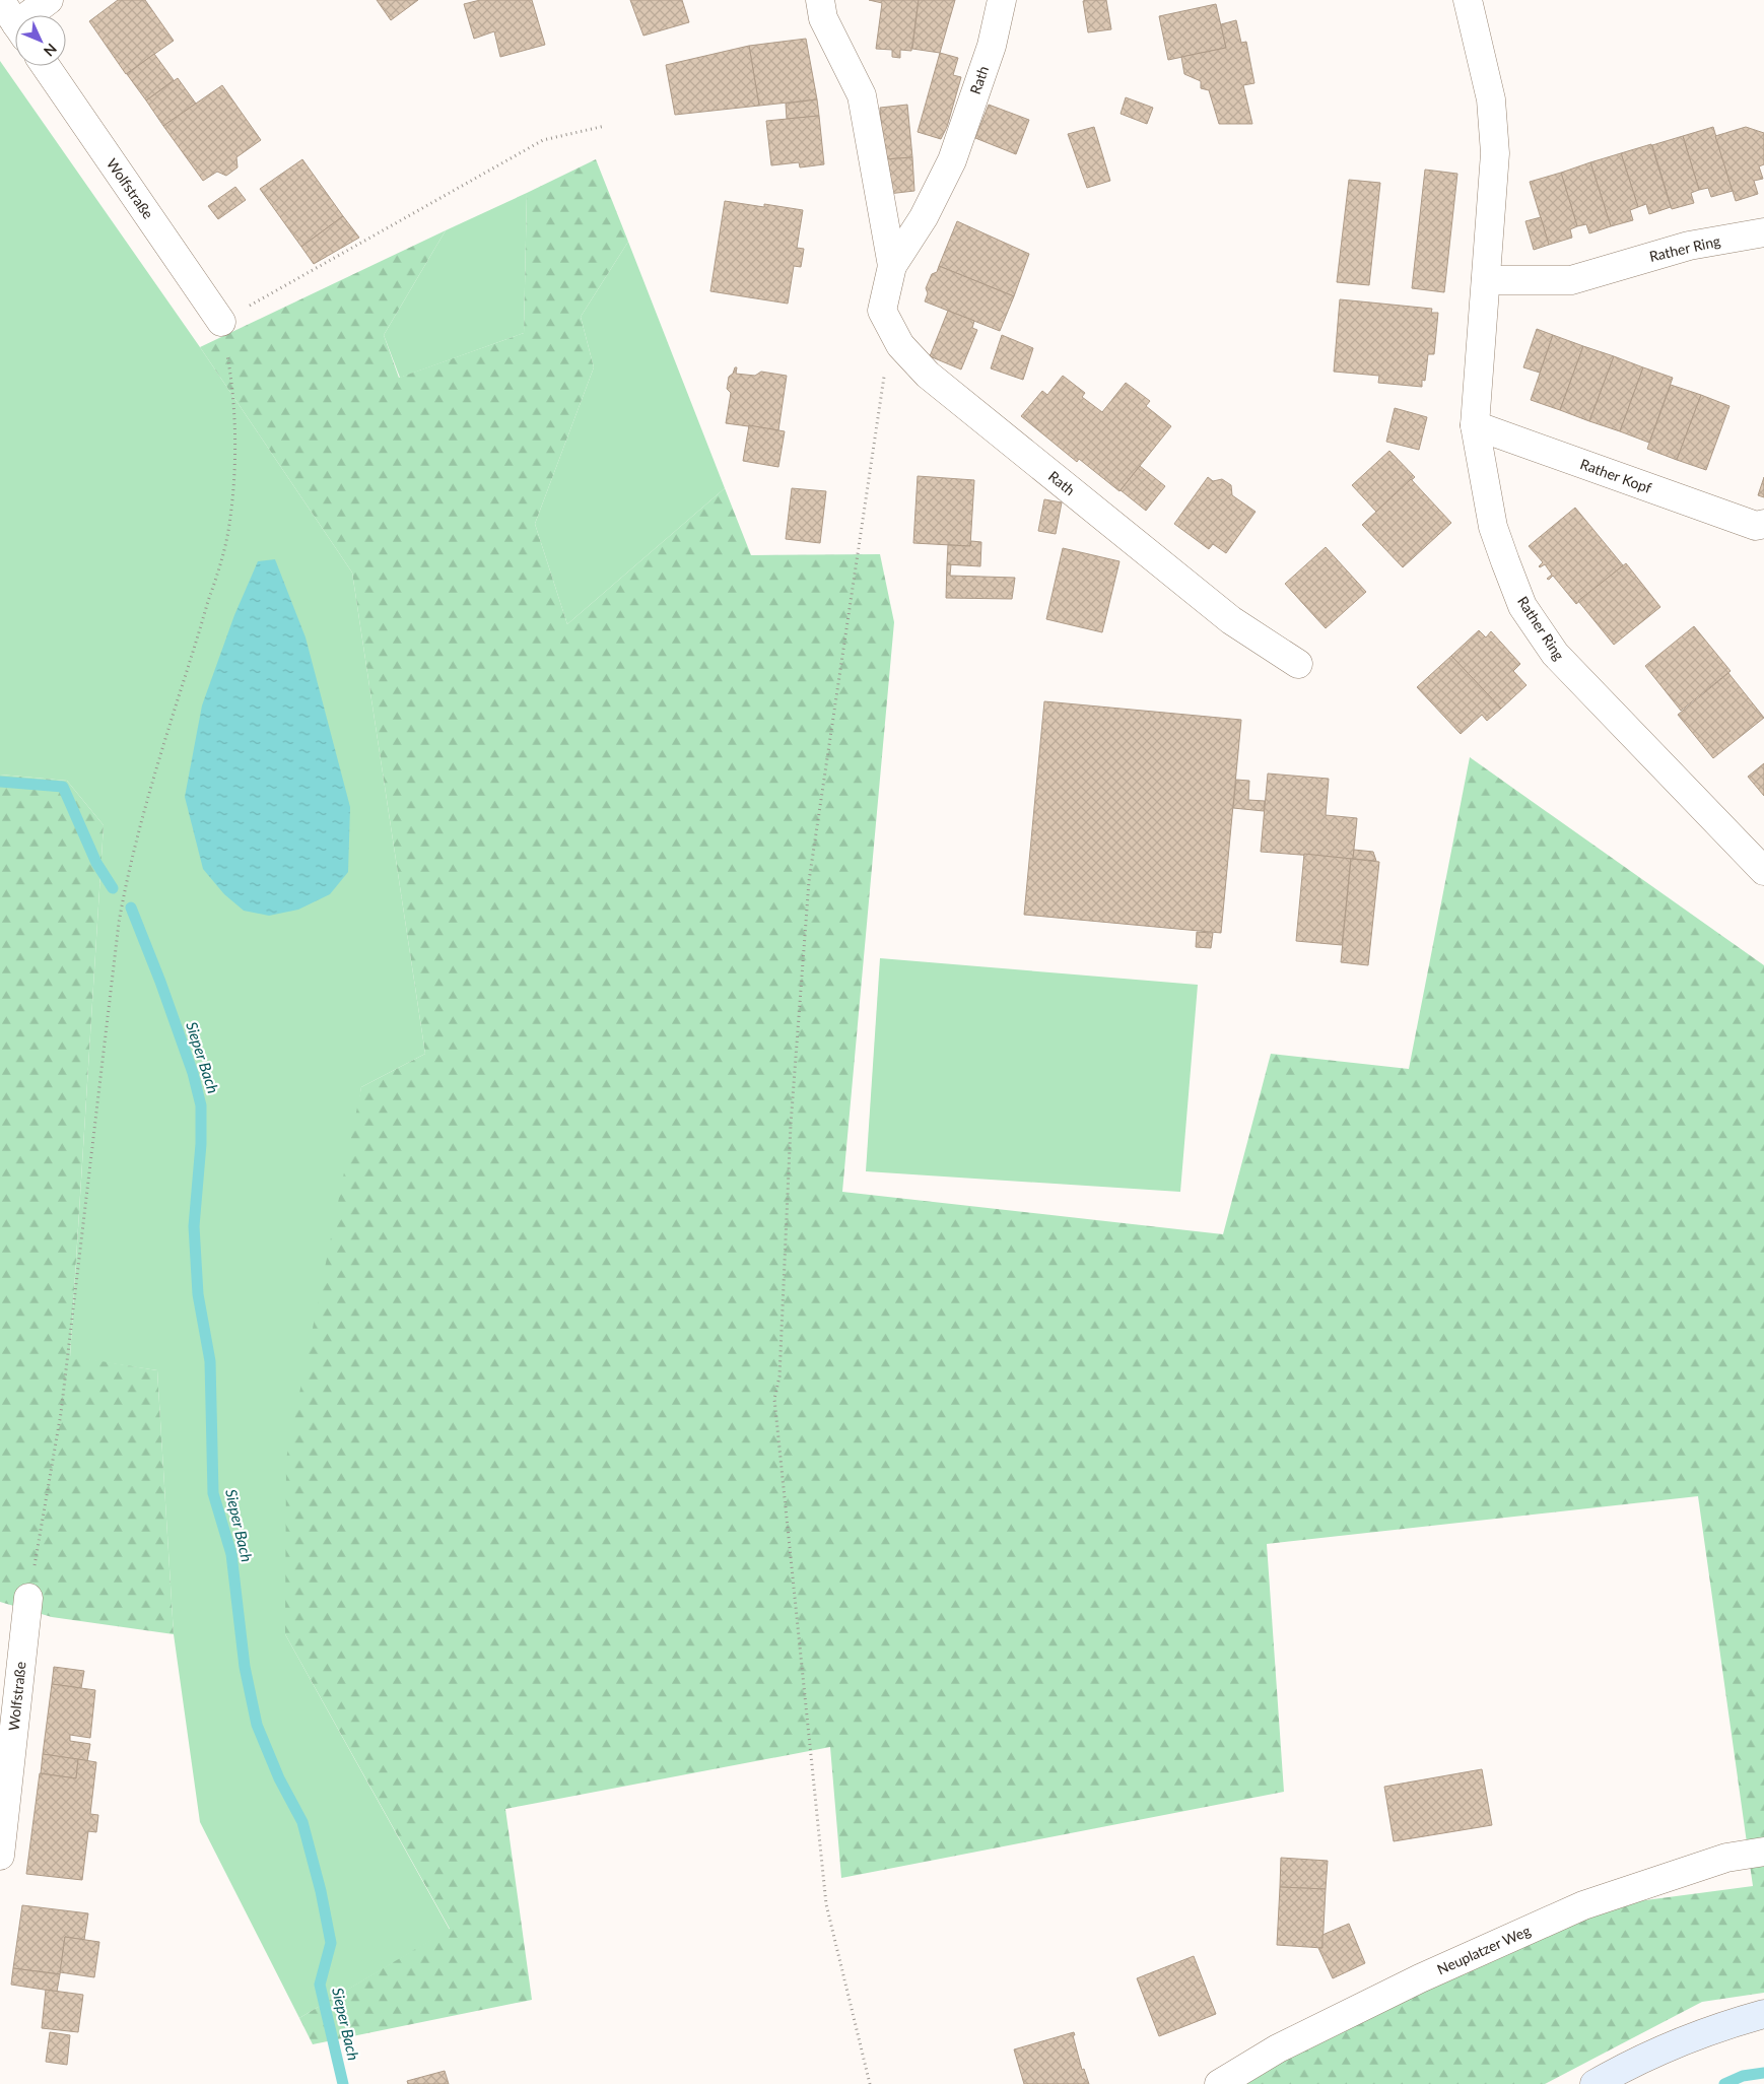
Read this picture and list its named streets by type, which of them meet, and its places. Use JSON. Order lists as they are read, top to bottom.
{
  "streets": {
    "street": [
      "Rath",
      "Wolfstraße",
      "Rather Ring",
      "Rather Kopf",
      "Neuplatzer Weg"
    ]
  },
  "crossings": [
    ["Rather Ring", "Rather Kopf"]
  ],
  "water": ["Sieper Bach"],
  "north": "bottom right"
}
